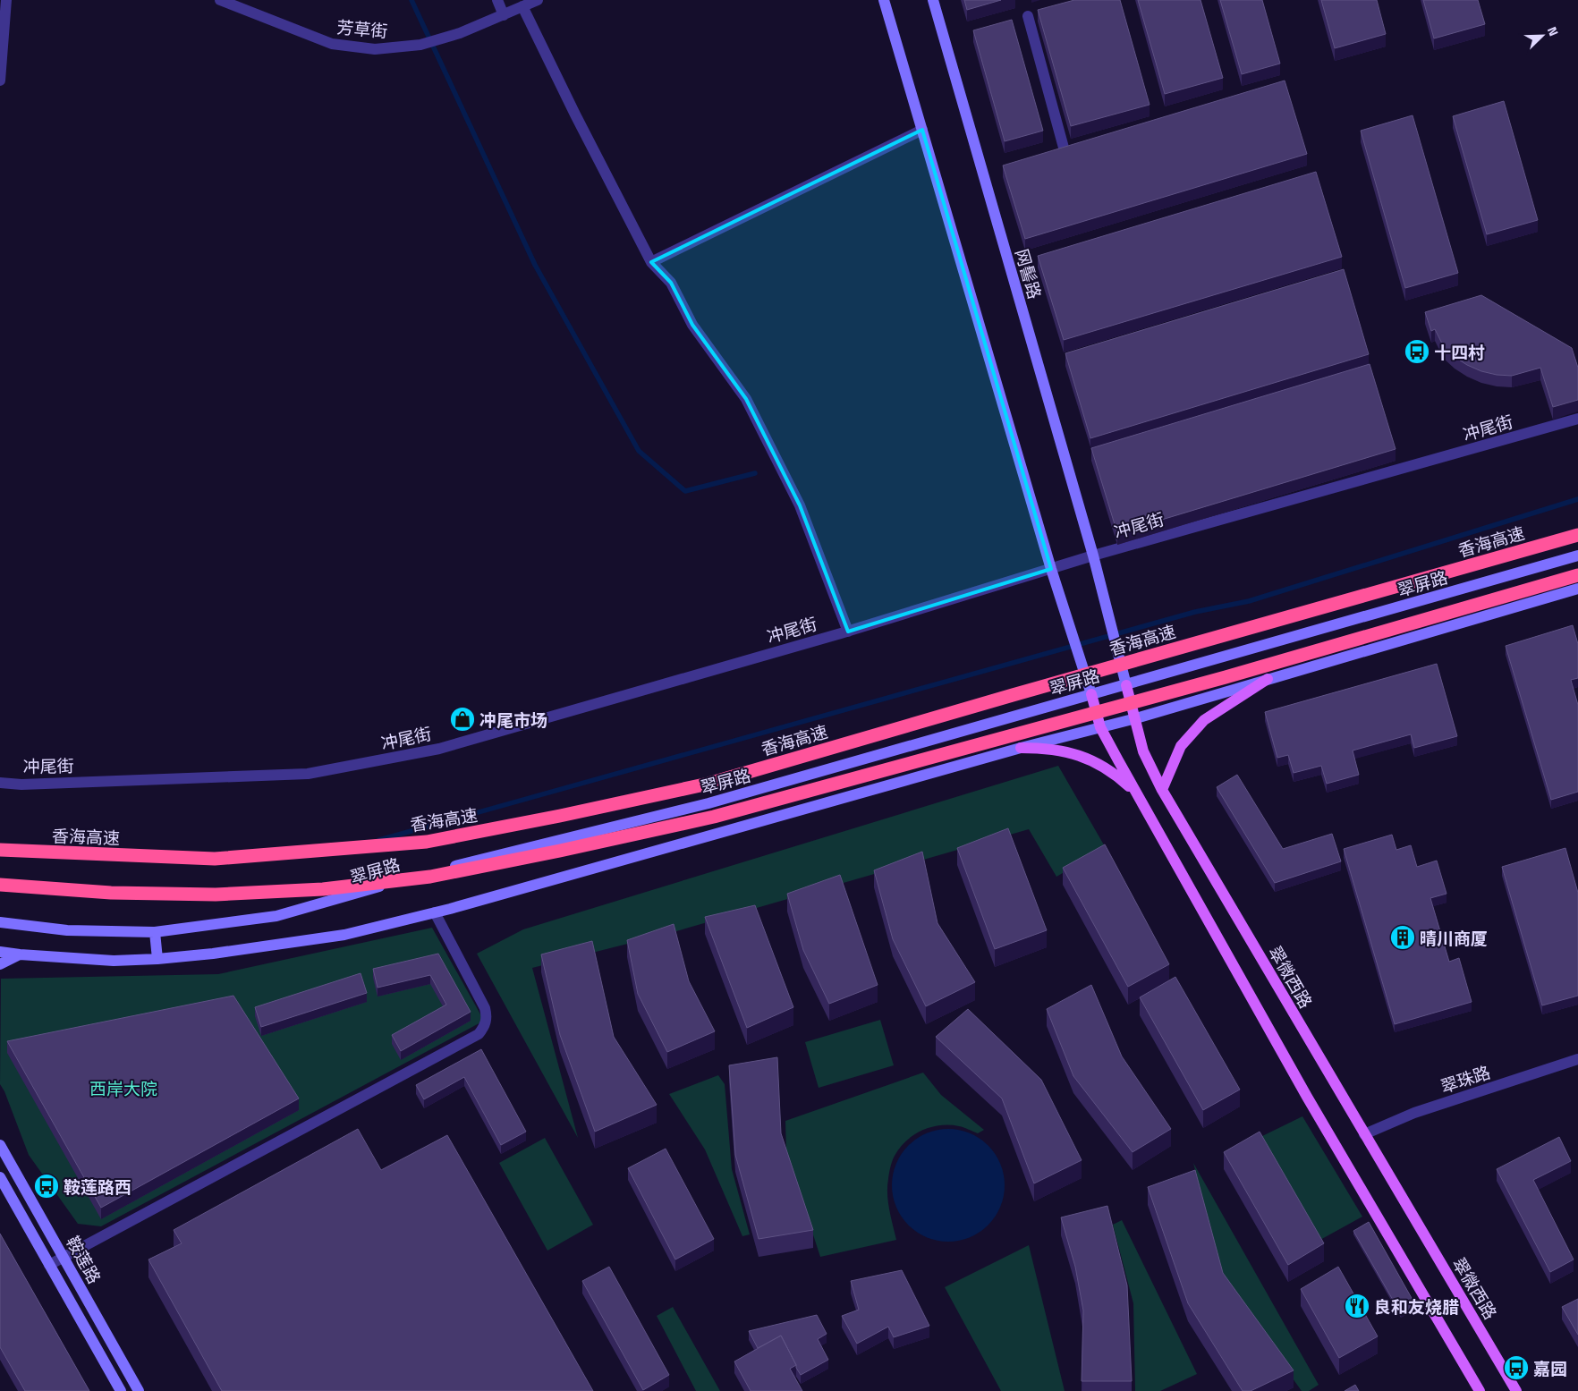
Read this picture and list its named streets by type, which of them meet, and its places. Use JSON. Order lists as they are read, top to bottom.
{
  "streets": {
    "highway": ["香海高速"],
    "main road": [
      "网髻路",
      "翠屏路",
      "翠微西路",
      "鞍莲路"
    ],
    "street": ["芳草街", "冲尾街", "翠珠路"]
  },
  "crossings": [
    ["网髻路", "冲尾街"],
    ["网髻路", "翠微西路"],
    ["冲尾街", "翠微西路"],
    ["翠屏路", "翠微西路"],
    ["翠微西路", "翠珠路"]
  ],
  "parks": ["西岸大院"],
  "places": {
    "bus stop": ["十四村", "鞍莲路西", "嘉园"],
    "shop": ["冲尾市场"],
    "building": ["晴川商厦"],
    "restaurant": ["良和友烧腊"]
  },
  "north": "top right"
}
